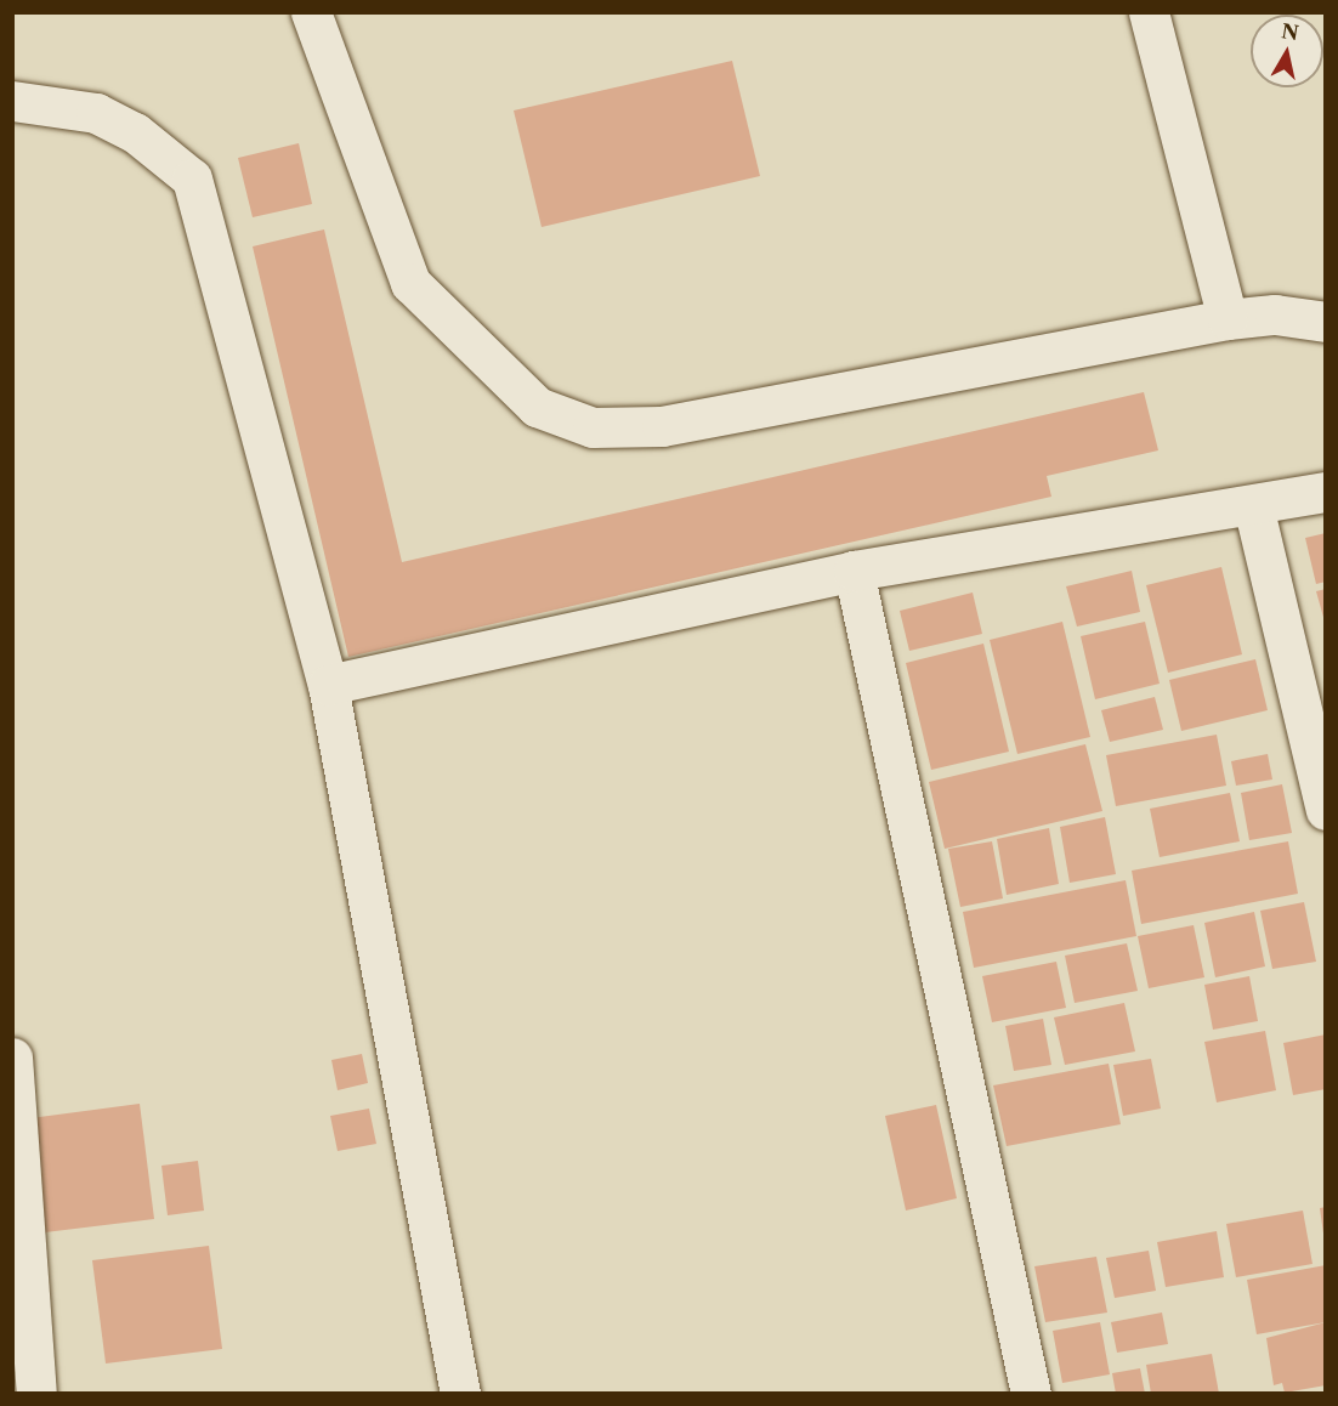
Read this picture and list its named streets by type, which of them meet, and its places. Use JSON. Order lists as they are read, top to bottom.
{
  "north": "top"
}
